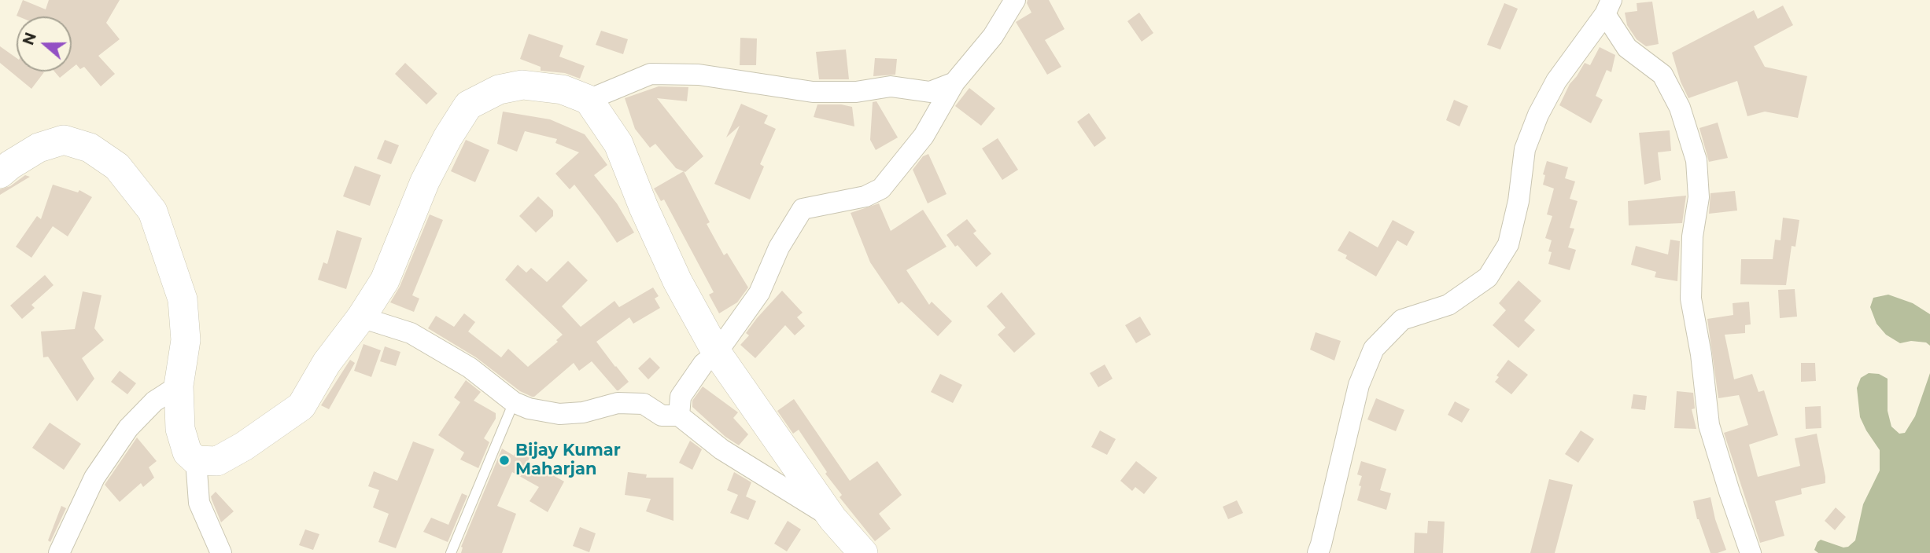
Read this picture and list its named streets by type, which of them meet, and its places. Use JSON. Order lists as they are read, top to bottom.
{
  "places": ["Bijay Kumar Maharjan"],
  "north": "left"
}
